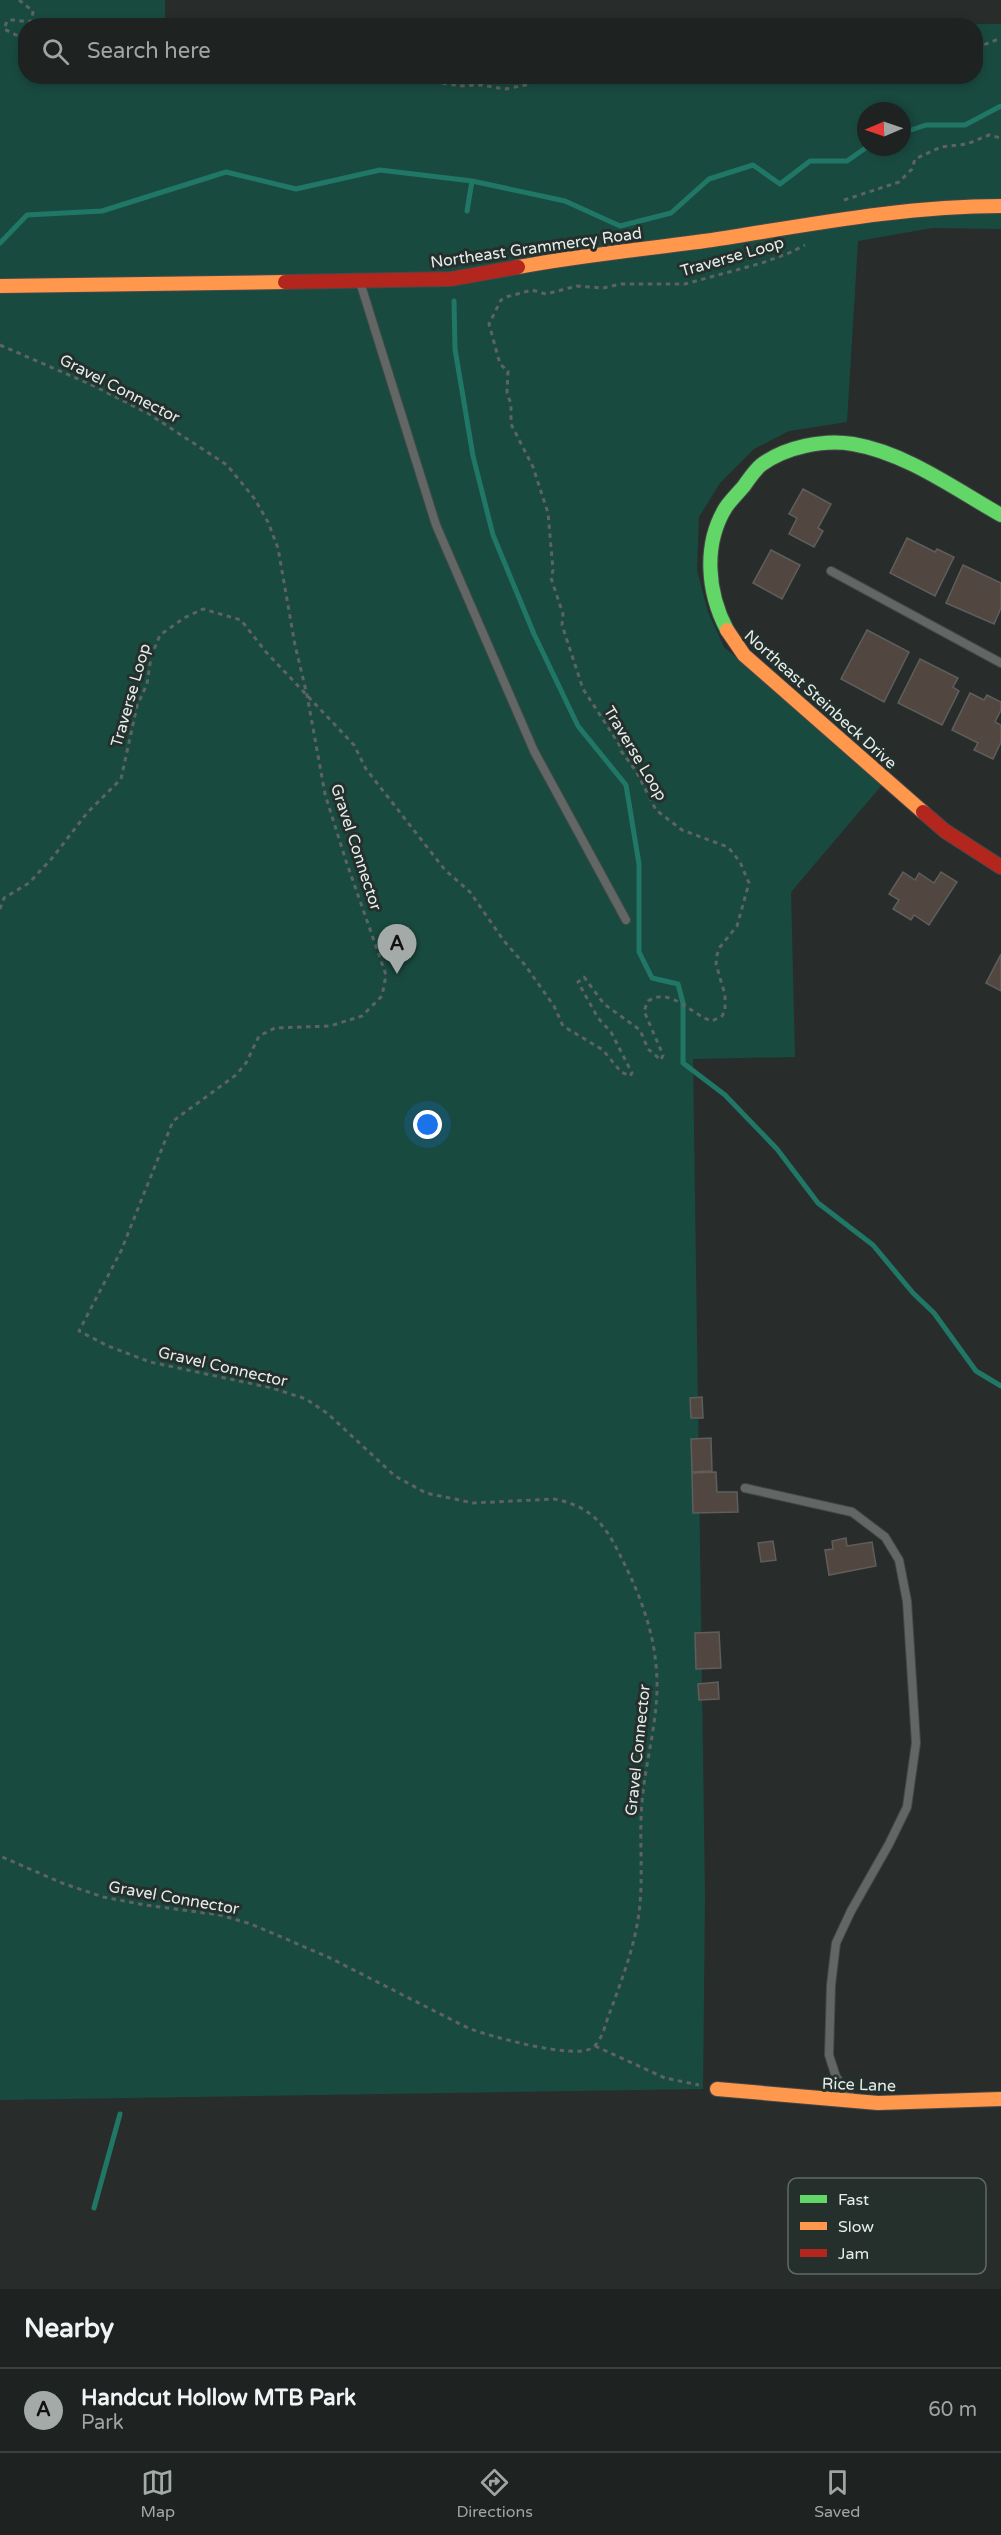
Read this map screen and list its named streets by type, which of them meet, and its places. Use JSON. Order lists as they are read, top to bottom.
{
  "streets": {
    "street": ["Northeast Grammercy Road", "Northeast Steinbeck Drive", "Rice Lane"],
    "path": ["Traverse Loop", "Gravel Connector"]
  },
  "crossings": [
    ["Northeast Grammercy Road", "Traverse Loop"],
    ["Traverse Loop", "Gravel Connector"]
  ],
  "legend": ["Fast", "Slow", "Jam"],
  "north": "left",
  "page": {
    "search": "Search here",
    "pins": "A",
    "heading": "Nearby",
    "list": [
      {
        "mark": "A",
        "name": "Handcut Hollow MTB Park",
        "note": "Park",
        "value": "60 m"
      }
    ],
    "nav": ["Map", "Directions", "Saved"]
  }
}
